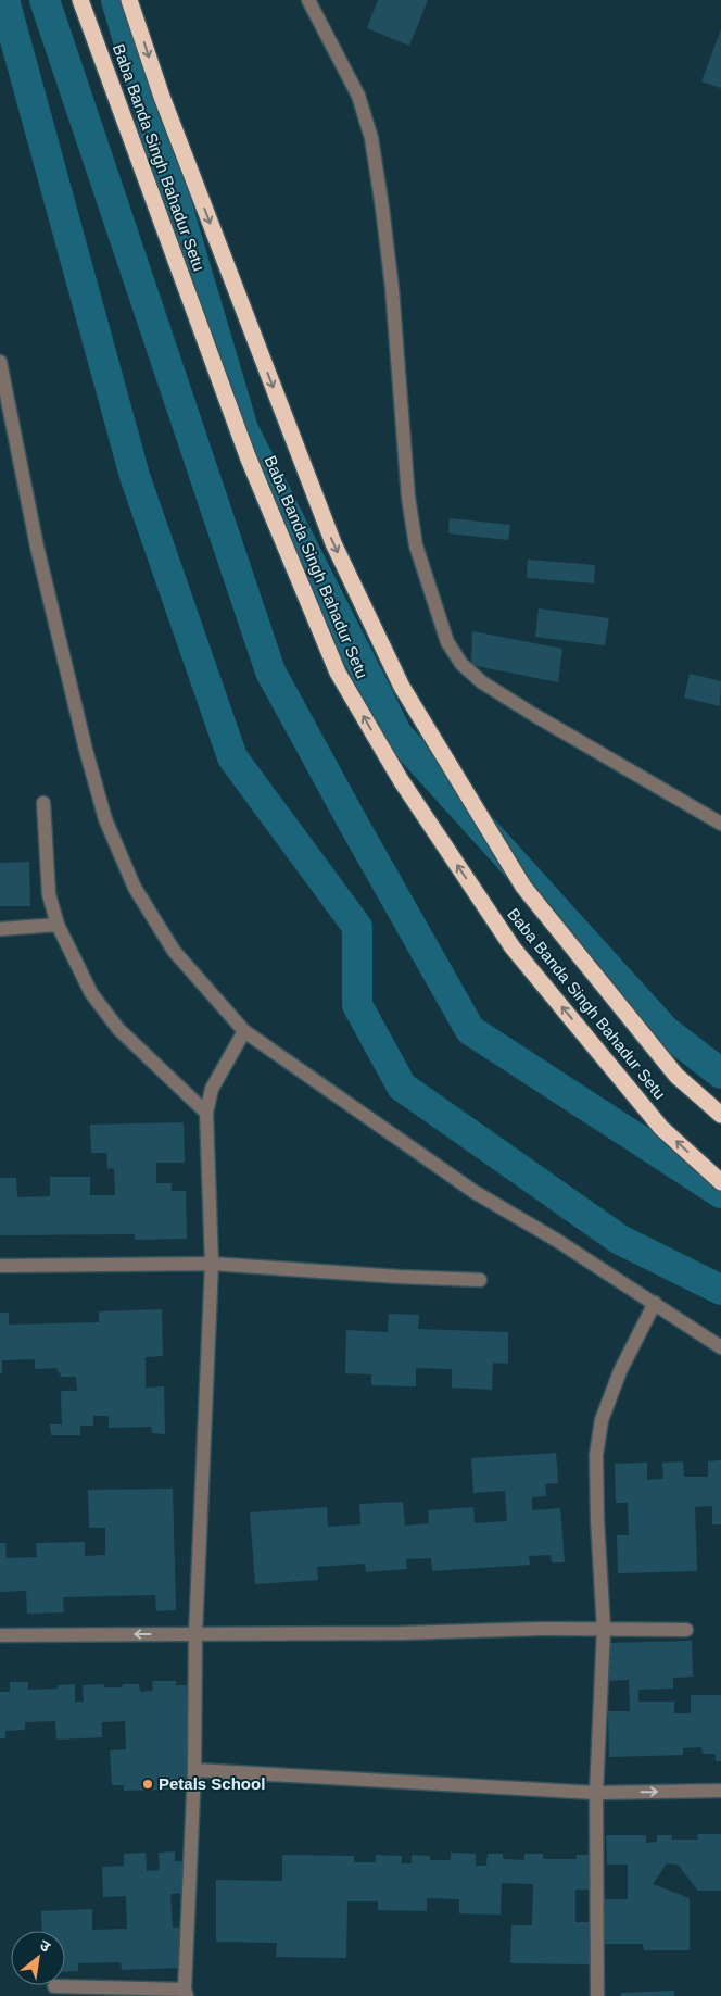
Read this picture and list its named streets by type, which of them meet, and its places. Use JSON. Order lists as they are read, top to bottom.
{
  "streets": {
    "highway": ["Baba Banda Singh Bahadur Setu"]
  },
  "places": ["Petals School"],
  "north": "top right"
}
